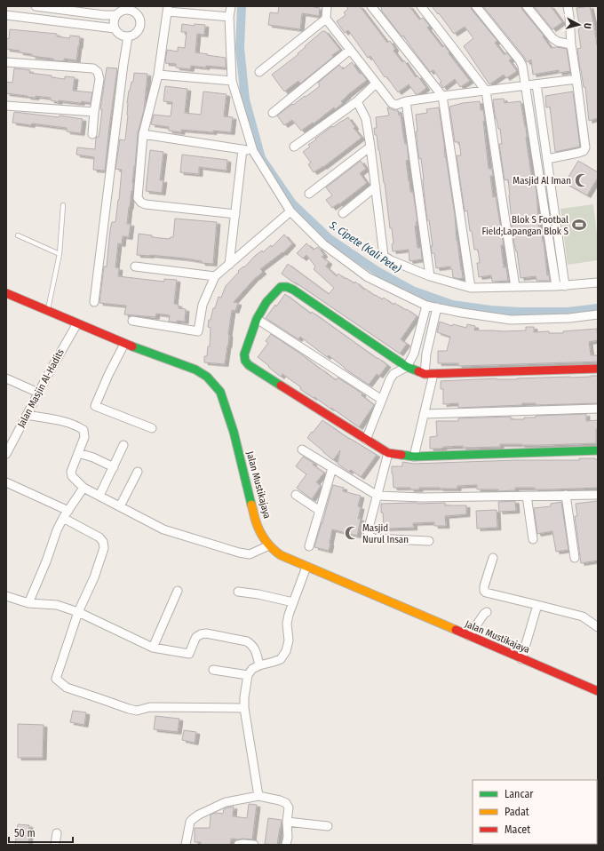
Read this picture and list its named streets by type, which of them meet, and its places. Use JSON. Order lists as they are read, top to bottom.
{
  "streets": {
    "street": ["Jalan Masjin Al-Hadits", "Jalan Mustikajaya"]
  },
  "crossings": [
    ["Jalan Masjin Al-Hadits", "Jalan Mustikajaya"]
  ],
  "water": ["S. Cipete (Kali Pete)"],
  "places": {
    "mosque": ["Masjid Al Iman", "Masjid Nurul Insan"],
    "sports": ["Blok S Footbal Field;Lapangan Blok S"]
  },
  "legend": ["Lancar", "Padat", "Macet"],
  "scale_bar": "50 m",
  "north": "right"
}
